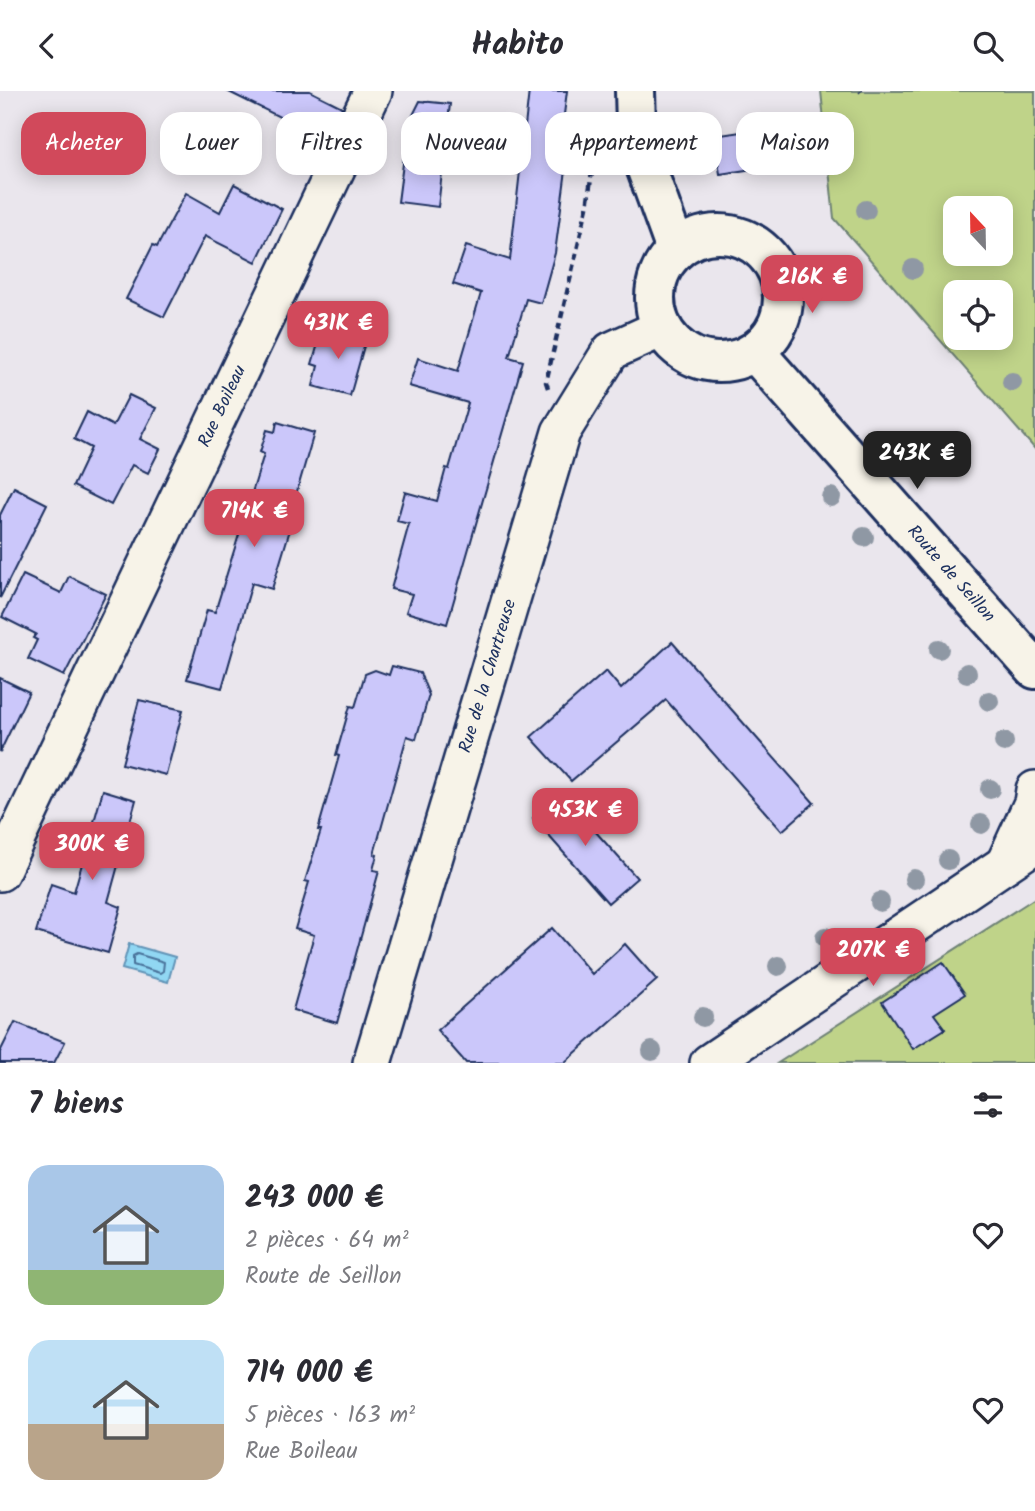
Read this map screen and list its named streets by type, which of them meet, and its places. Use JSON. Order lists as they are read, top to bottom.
{
  "streets": {
    "street": ["Rue Boileau", "Route de Seillon", "Rue de la Chartreuse"]
  },
  "crossings": [
    ["Route de Seillon", "Rue de la Chartreuse"]
  ],
  "north": "top",
  "page": {
    "header": "Habito",
    "chip": [
      "Acheter",
      "Louer",
      "Filtres",
      "Nouveau",
      "Appartement",
      "Maison"
    ],
    "price": [
      "216K €",
      "431K €",
      "243K €",
      "714K €",
      "453K €",
      "300K €",
      "207K €"
    ],
    "heading": "7 biens",
    "list": [
      {
        "name": "243 000 €",
        "note": "2 pièces · 64 m² · Route de Seillon"
      },
      {
        "name": "714 000 €",
        "note": "5 pièces · 163 m² · Rue Boileau"
      }
    ]
  }
}
